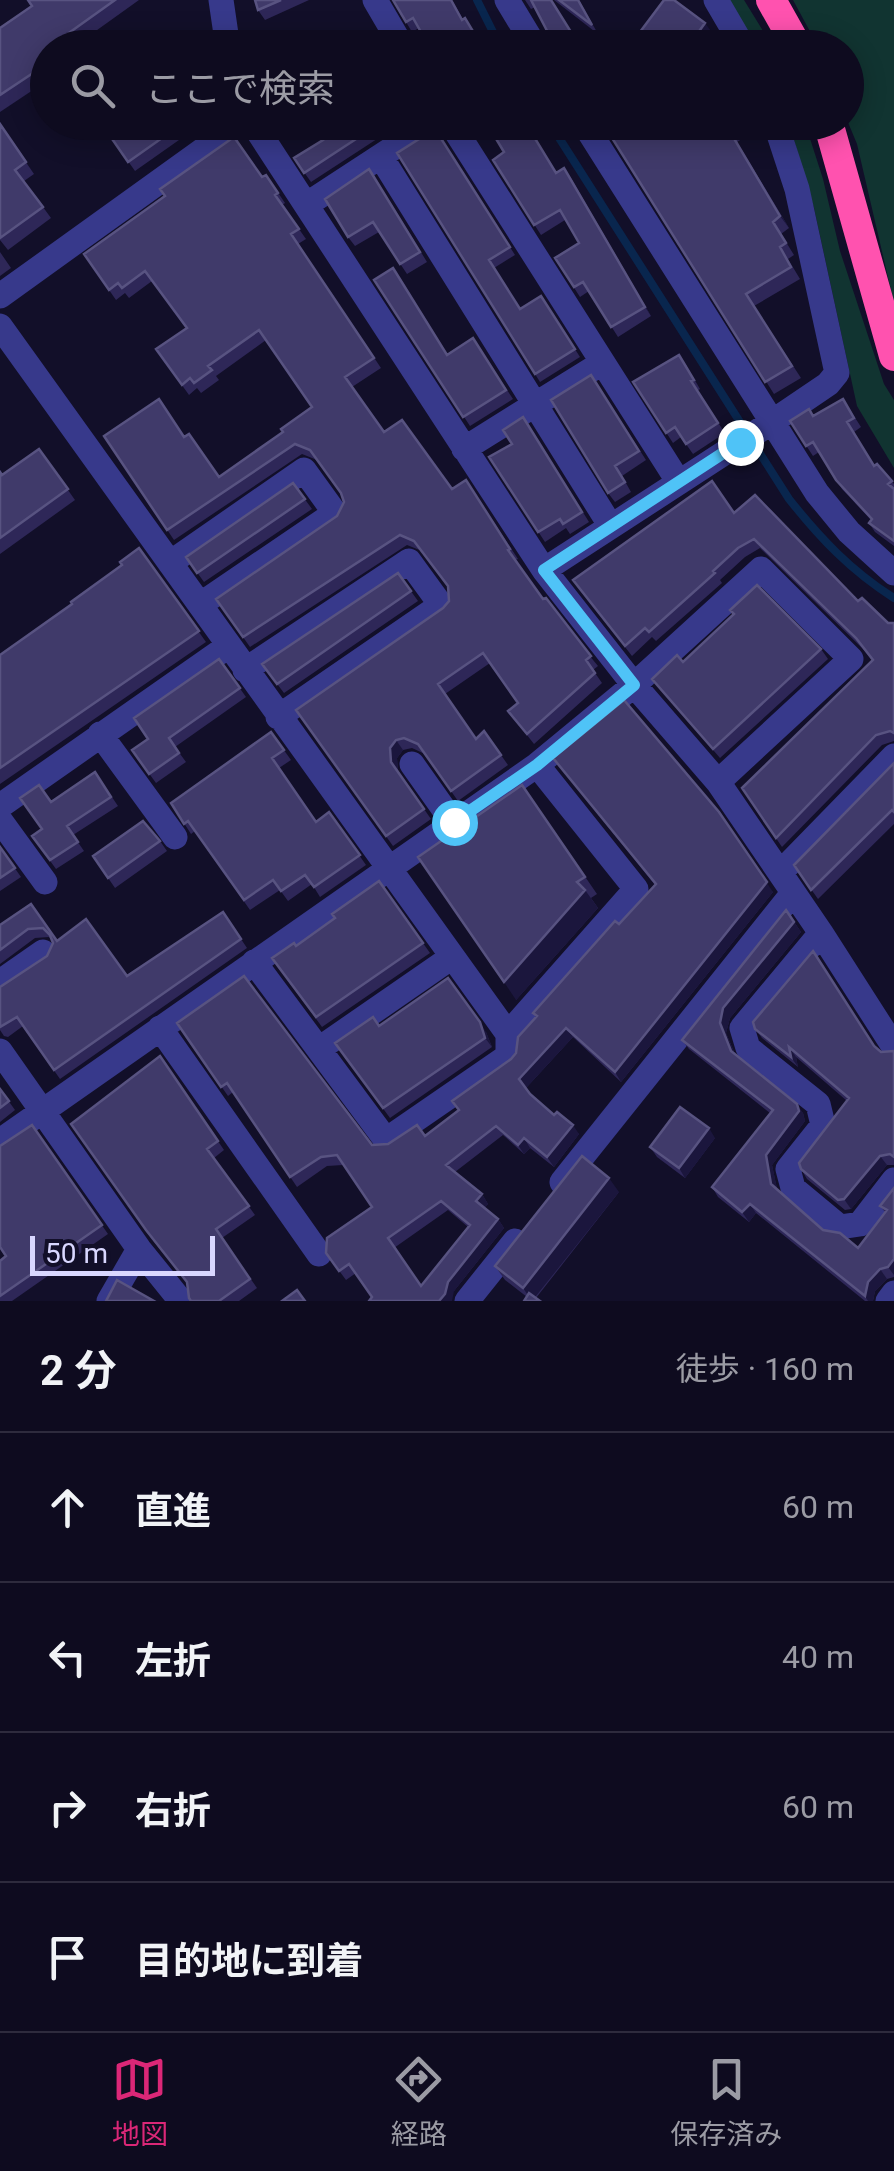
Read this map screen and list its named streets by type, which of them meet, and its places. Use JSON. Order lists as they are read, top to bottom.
{
  "scale_bar": "50 m",
  "page": {
    "search": "ここで検索",
    "scale": "50 m",
    "heading": ["2 分", "徒歩 · 160 m"],
    "list": [
      ["直進", "60 m"],
      ["左折", "40 m"],
      ["右折", "60 m"],
      "目的地に到着"
    ],
    "nav": ["地図", "経路", "保存済み"]
  }
}
